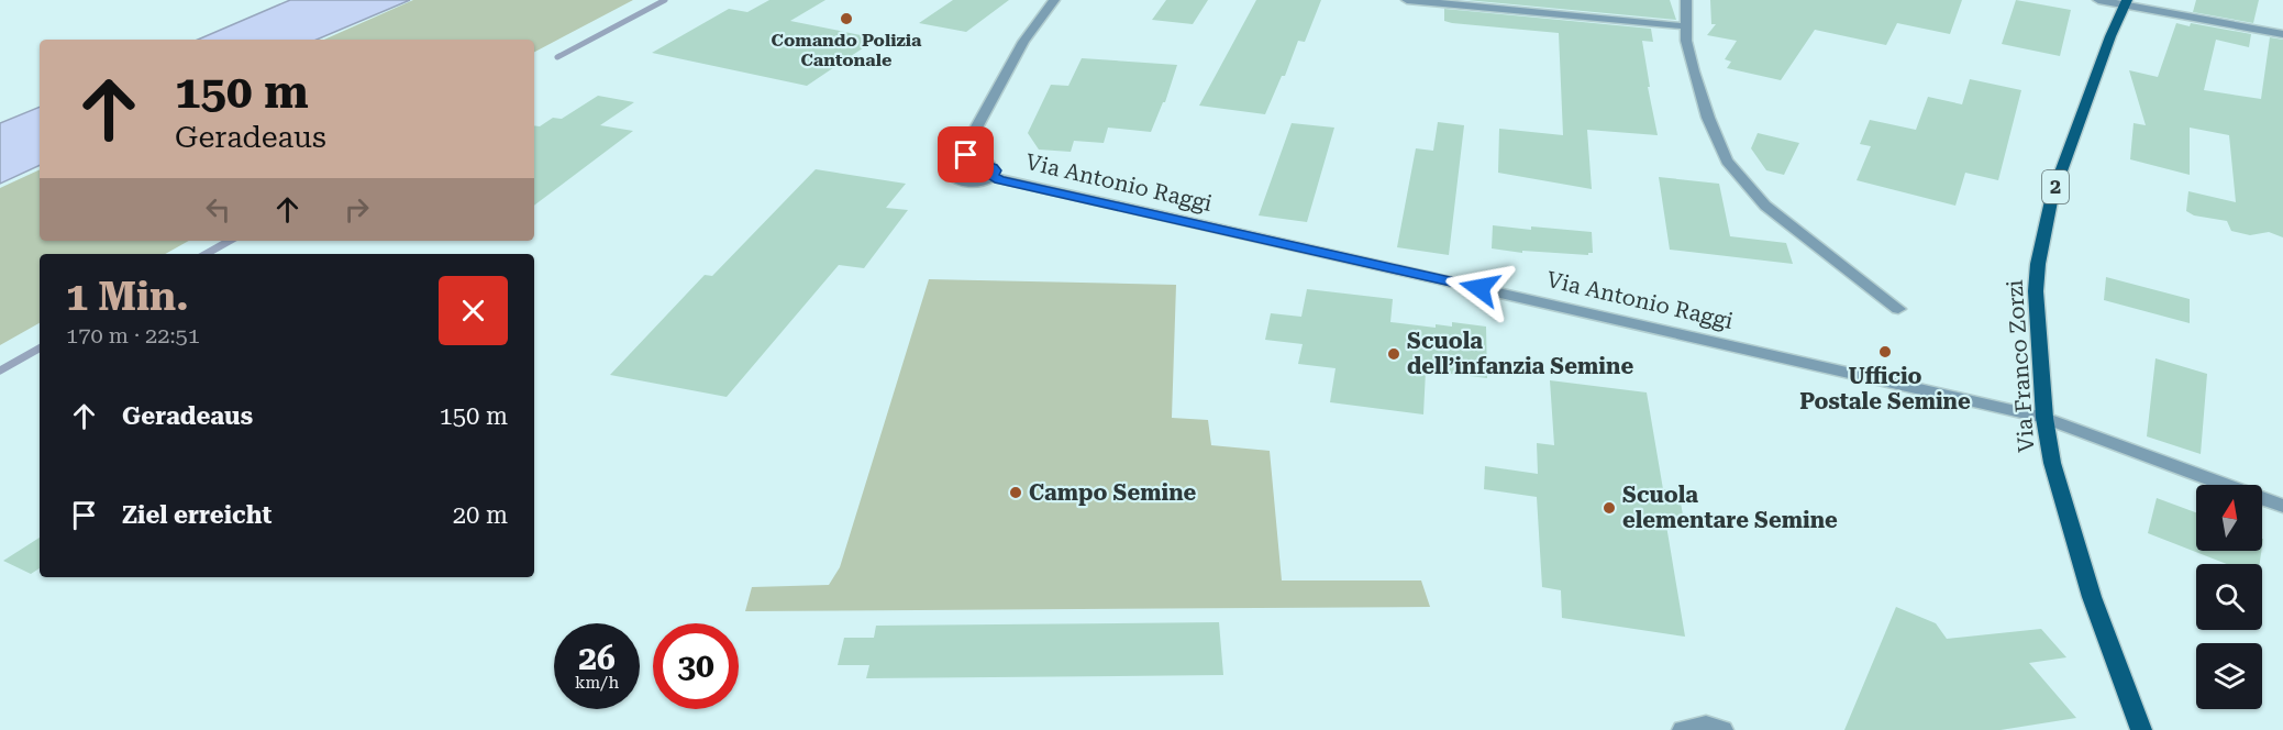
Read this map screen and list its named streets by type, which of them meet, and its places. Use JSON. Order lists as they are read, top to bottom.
{
  "streets": {
    "main road": ["2", "Via Franco Zorzi"],
    "street": ["Via Antonio Raggi"]
  },
  "crossings": [
    ["Via Antonio Raggi", "Via Franco Zorzi"]
  ],
  "places": [
    "Comando Polizia Cantonale",
    "Ufficio Postale Semine",
    "Scuola dell’infanzia Semine",
    "Campo Semine",
    "Scuola elementare Semine"
  ],
  "north": "top",
  "page": {
    "turn": ["150 m", "Geradeaus"],
    "heading": ["1 Min.", "170 m · 22:51"],
    "list": [
      {
        "name": "Geradeaus",
        "value": "150 m"
      },
      {
        "name": "Ziel erreicht",
        "value": "20 m"
      }
    ],
    "speed": "26 km/h",
    "limit": "30"
  }
}
